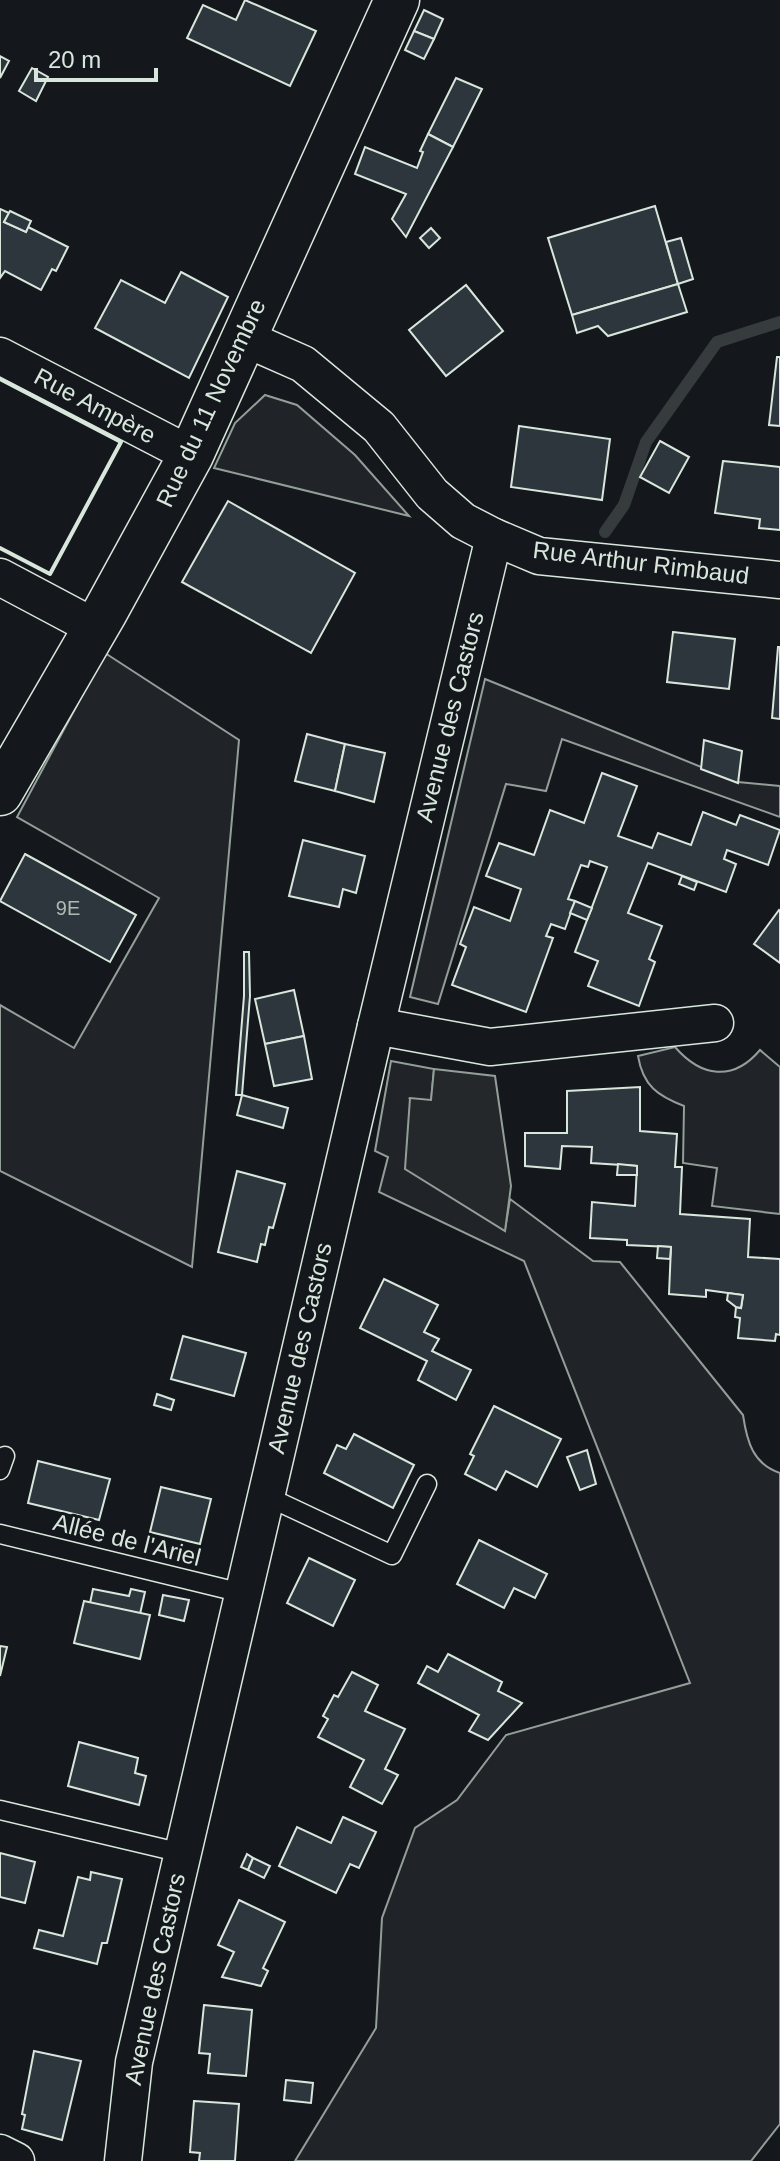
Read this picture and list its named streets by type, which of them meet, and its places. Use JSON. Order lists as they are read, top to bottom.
{
  "streets": {
    "street": [
      "Rue du 11 Novembre",
      "Rue Ampère",
      "Rue Arthur Rimbaud",
      "Avenue des Castors"
    ],
    "lane": ["Allée de l'Ariel"]
  },
  "crossings": [
    ["Rue du 11 Novembre", "Rue Ampère"],
    ["Rue du 11 Novembre", "Rue Arthur Rimbaud"],
    ["Rue Arthur Rimbaud", "Avenue des Castors"],
    ["Avenue des Castors", "Allée de l'Ariel"]
  ],
  "house_numbers": ["9E"],
  "scale_bar": "20 m"
}
